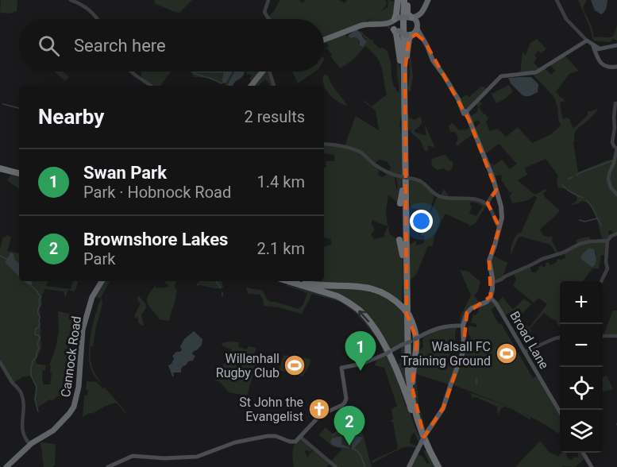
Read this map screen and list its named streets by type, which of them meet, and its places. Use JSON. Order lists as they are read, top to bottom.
{
  "streets": {
    "highway": ["Cannock Road"],
    "main road": ["Broad Lane"]
  },
  "places": {
    "sports": ["Walsall FC Training Ground", "Willenhall Rugby Club"],
    "church": ["St John the Evangelist"]
  },
  "page": {
    "search": "Search here",
    "heading": ["Nearby", "2 results"],
    "list": [
      {
        "mark": "1",
        "name": "Swan Park",
        "note": "Park · Hobnock Road",
        "value": "1.4 km"
      },
      {
        "mark": "2",
        "name": "Brownshore Lakes",
        "note": "Park",
        "value": "2.1 km"
      }
    ],
    "map_buttons": ["+", "−"],
    "pins": ["1", "2"]
  }
}
